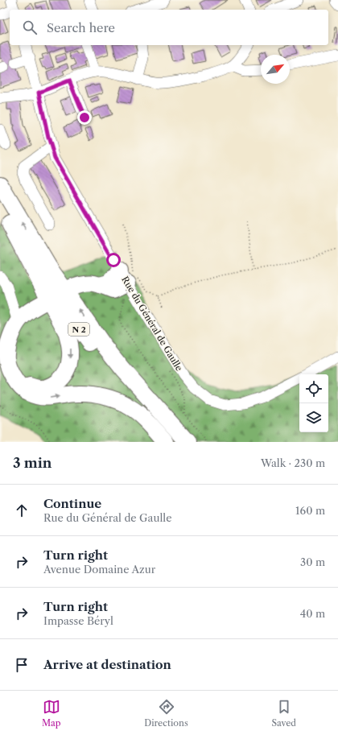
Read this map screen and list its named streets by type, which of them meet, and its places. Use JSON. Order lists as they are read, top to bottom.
{
  "streets": {
    "highway": ["N 2"],
    "street": ["Rue du Général de Gaulle"]
  },
  "north": "top right",
  "page": {
    "search": "Search here",
    "heading": ["3 min", "Walk · 230 m"],
    "list": [
      ["Continue", "Rue du Général de Gaulle", "160 m"],
      ["Turn right", "Avenue Domaine Azur", "30 m"],
      ["Turn right", "Impasse Béryl", "40 m"],
      "Arrive at destination"
    ],
    "nav": ["Map", "Directions", "Saved"]
  }
}
